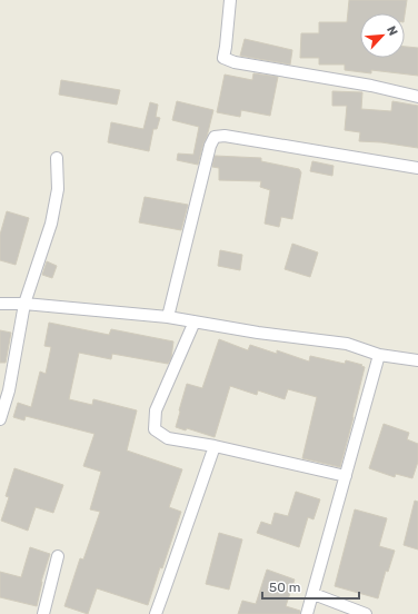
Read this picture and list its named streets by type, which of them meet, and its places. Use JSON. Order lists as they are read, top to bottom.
{
  "scale_bar": "50 m",
  "north": "top right"
}
